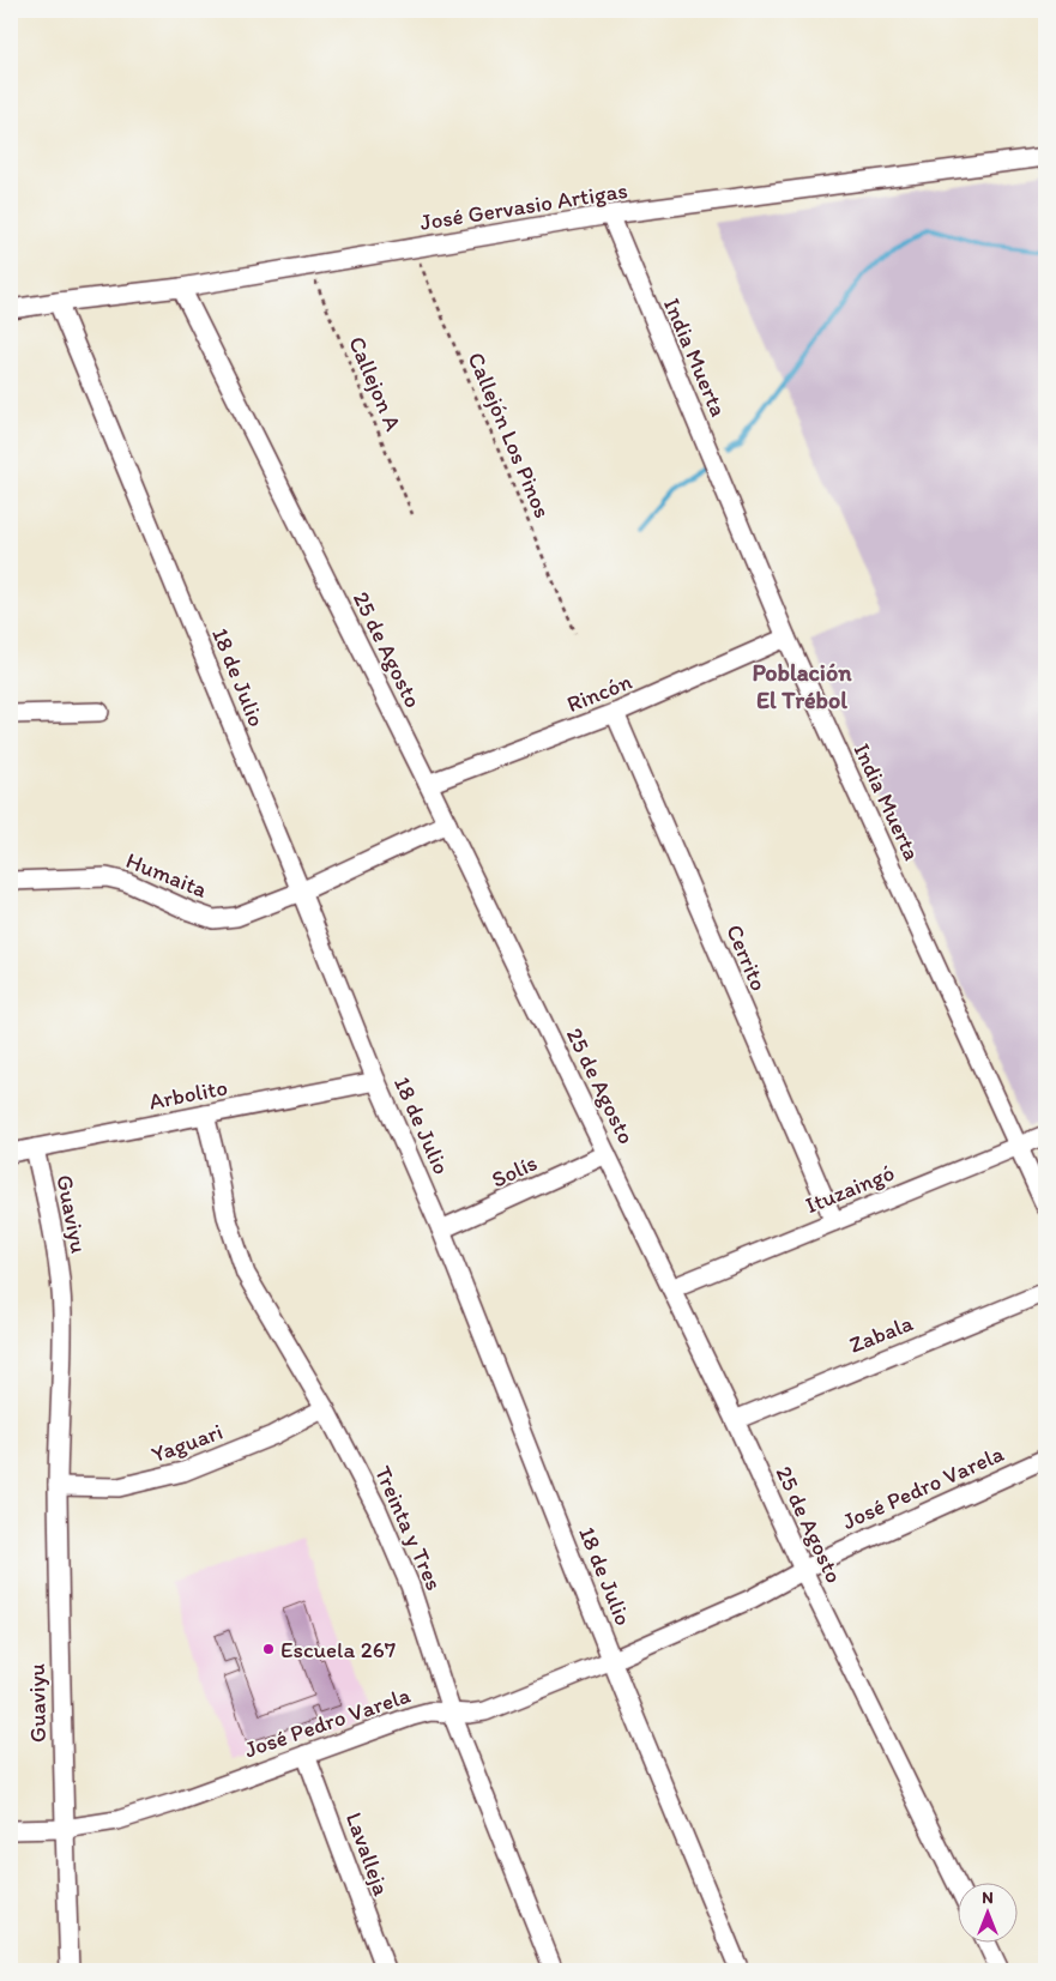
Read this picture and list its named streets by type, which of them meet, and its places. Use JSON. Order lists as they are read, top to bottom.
{
  "streets": {
    "street": [
      "José Gervasio Artigas",
      "India Muerta",
      "25 de Agosto",
      "18 de Julio",
      "Rincón",
      "Humaita",
      "Cerrito",
      "Arbolito",
      "Solís",
      "Ituzaingó",
      "Guaviyu",
      "Zabala",
      "Yaguari",
      "José Pedro Varela",
      "Treinta y Tres",
      "Lavalleja"
    ],
    "path": ["Callejon A", "Callejón Los Pinos"]
  },
  "crossings": [
    ["José Gervasio Artigas", "India Muerta"],
    ["José Gervasio Artigas", "Callejon A"],
    ["José Gervasio Artigas", "Callejón Los Pinos"],
    ["José Gervasio Artigas", "25 de Agosto"],
    ["José Gervasio Artigas", "18 de Julio"],
    ["India Muerta", "Rincón"],
    ["India Muerta", "Ituzaingó"],
    ["25 de Agosto", "Rincón"],
    ["25 de Agosto", "Solís"],
    ["25 de Agosto", "Ituzaingó"],
    ["25 de Agosto", "Zabala"],
    ["25 de Agosto", "José Pedro Varela"],
    ["18 de Julio", "Humaita"],
    ["18 de Julio", "Arbolito"],
    ["18 de Julio", "Solís"],
    ["18 de Julio", "José Pedro Varela"],
    ["Rincón", "Cerrito"],
    ["Cerrito", "Ituzaingó"],
    ["Arbolito", "Guaviyu"],
    ["Arbolito", "Treinta y Tres"],
    ["Guaviyu", "Yaguari"],
    ["Guaviyu", "José Pedro Varela"],
    ["Yaguari", "Treinta y Tres"],
    ["José Pedro Varela", "Treinta y Tres"],
    ["José Pedro Varela", "Lavalleja"]
  ],
  "districts": ["Población El Trébol"],
  "places": ["Escuela 267"],
  "north": "top"
}
